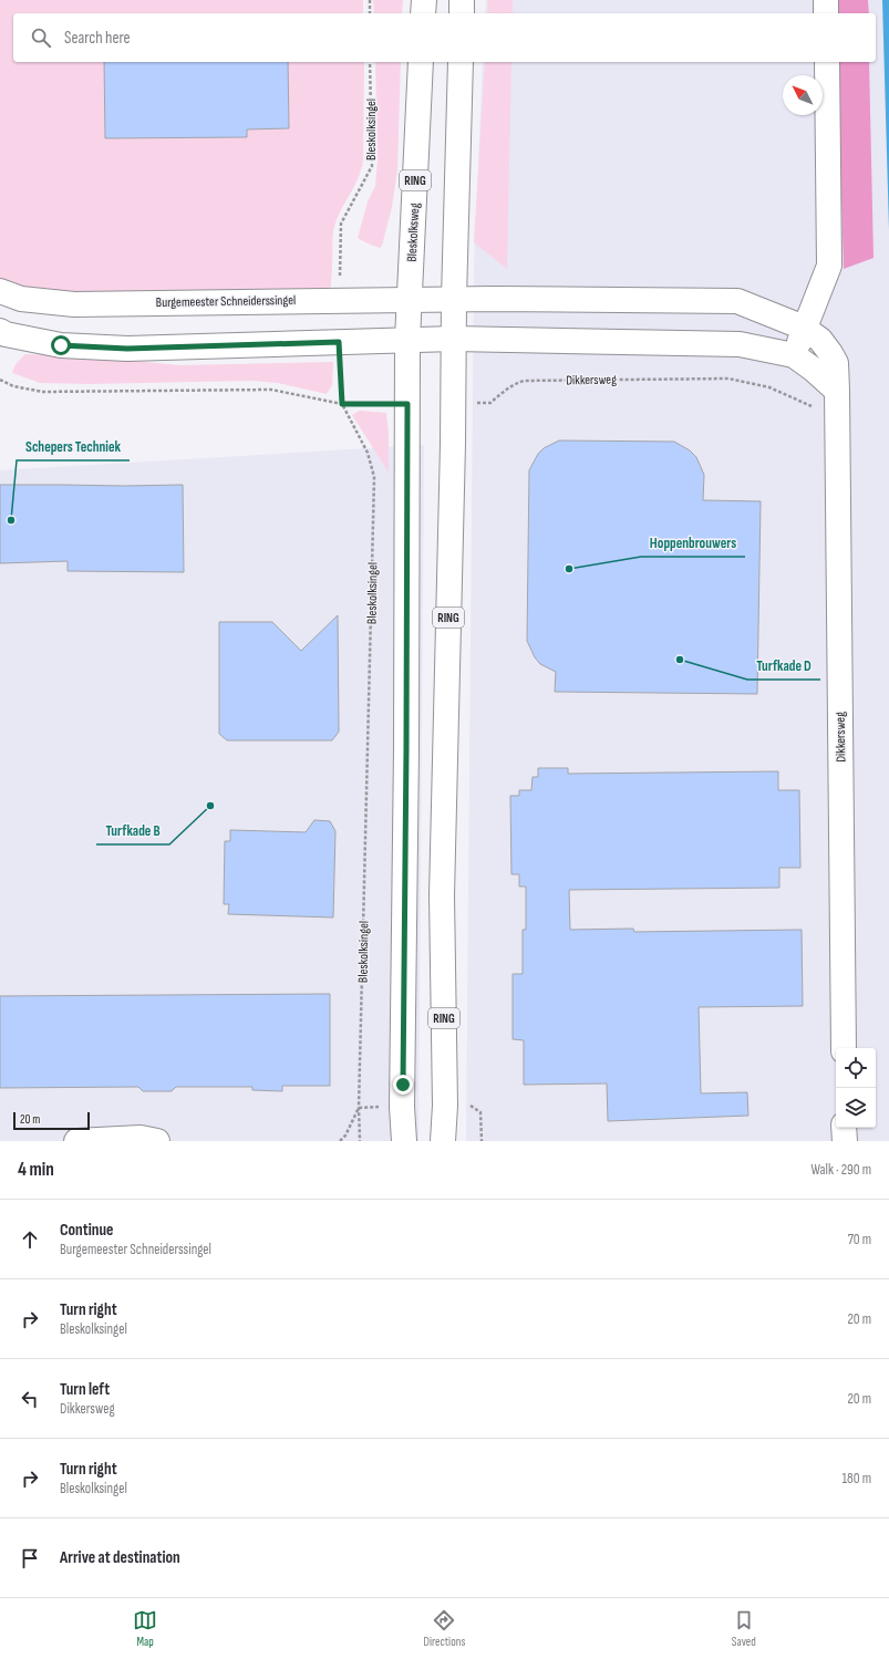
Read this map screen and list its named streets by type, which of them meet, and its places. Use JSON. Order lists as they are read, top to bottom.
{
  "streets": {
    "street": [
      "RING",
      "Bleskolksweg",
      "Burgemeester Schneiderssingel",
      "Dikkersweg"
    ],
    "path": ["Bleskolksingel"]
  },
  "crossings": [
    ["Bleskolksingel", "Burgemeester Schneiderssingel"],
    ["RING", "Bleskolksweg"],
    ["RING", "Burgemeester Schneiderssingel"],
    ["RING", "Dikkersweg"],
    ["Bleskolksweg", "Burgemeester Schneiderssingel"],
    ["Burgemeester Schneiderssingel", "Dikkersweg"]
  ],
  "places": [
    "Schepers Techniek",
    "Hoppenbrouwers",
    "Turfkade D",
    "Turfkade B"
  ],
  "scale_bar": "20 m",
  "north": "top left",
  "page": {
    "search": "Search here",
    "scale": "20 m",
    "heading": ["4 min", "Walk · 290 m"],
    "list": [
      ["Continue", "Burgemeester Schneiderssingel", "70 m"],
      ["Turn right", "Bleskolksingel", "20 m"],
      ["Turn left", "Dikkersweg", "20 m"],
      ["Turn right", "Bleskolksingel", "180 m"],
      "Arrive at destination"
    ],
    "nav": ["Map", "Directions", "Saved"]
  }
}
